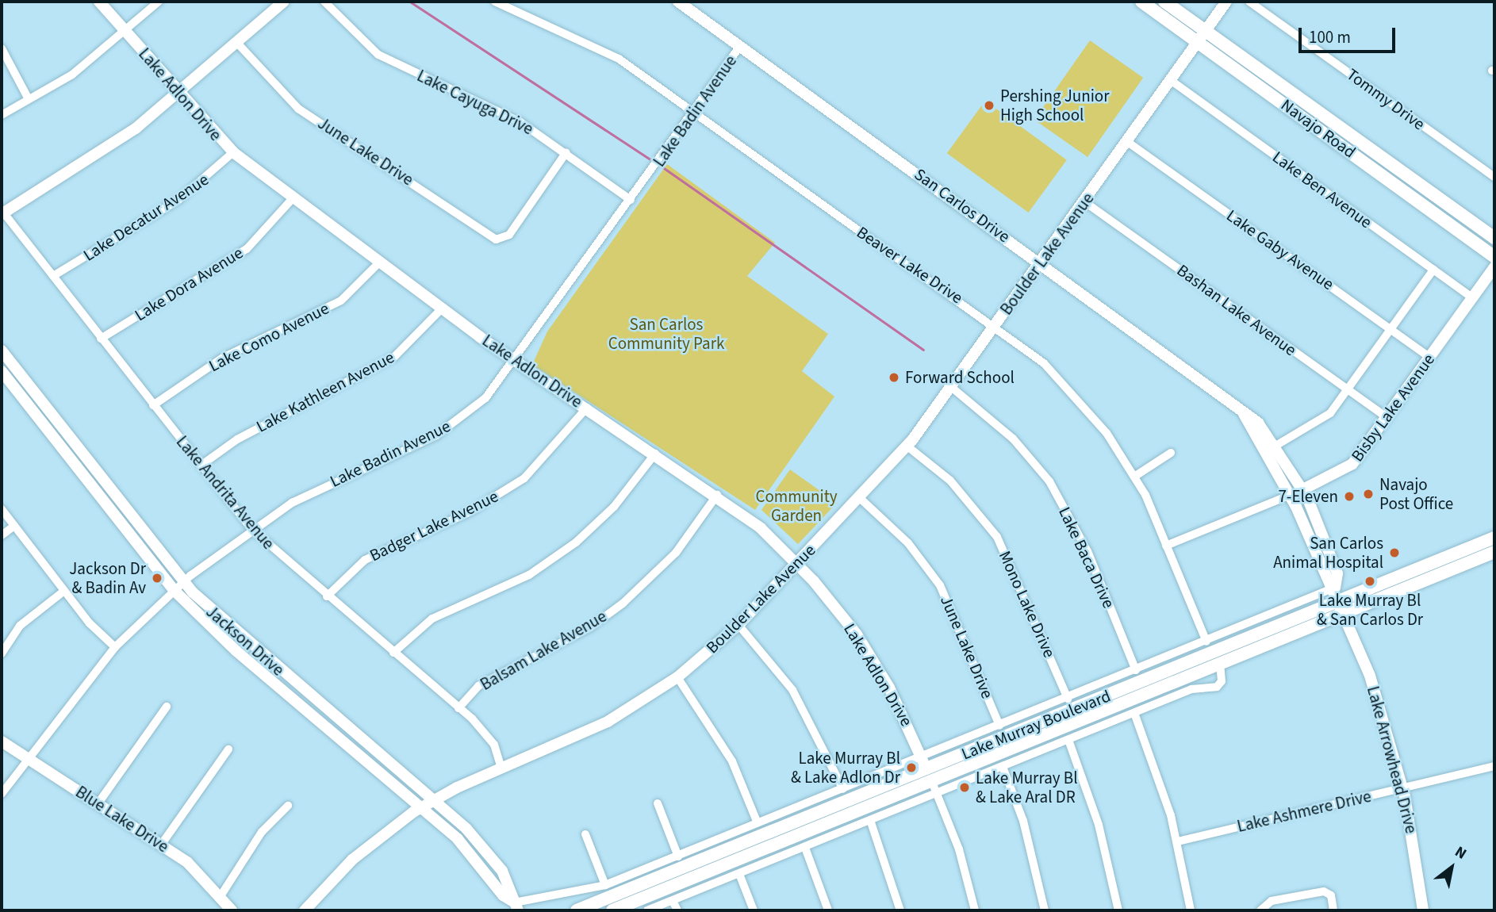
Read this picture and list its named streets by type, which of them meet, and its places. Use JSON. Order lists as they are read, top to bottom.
{
  "streets": {
    "main road": ["Navajo Road", "Lake Murray Boulevard"],
    "street": [
      "Lake Adlon Drive",
      "Tommy Drive",
      "Lake Cayuga Drive",
      "Lake Badin Avenue",
      "June Lake Drive",
      "Lake Ben Avenue",
      "San Carlos Drive",
      "Lake Decatur Avenue",
      "Lake Gaby Avenue",
      "Boulder Lake Avenue",
      "Beaver Lake Drive",
      "Lake Dora Avenue",
      "Bashan Lake Avenue",
      "Lake Como Avenue",
      "Lake Kathleen Avenue",
      "Bisby Lake Avenue",
      "Lake Andrita Avenue",
      "Badger Lake Avenue",
      "Lake Baca Drive",
      "Mono Lake Drive",
      "Jackson Drive",
      "Balsam Lake Avenue",
      "Lake Arrowhead Drive",
      "Lake Ashmere Drive",
      "Blue Lake Drive"
    ]
  },
  "crossings": [
    ["Lake Adlon Drive", "Lake Badin Avenue"],
    ["Lake Adlon Drive", "Lake Decatur Avenue"],
    ["Lake Adlon Drive", "Boulder Lake Avenue"],
    ["Lake Adlon Drive", "Lake Dora Avenue"],
    ["Lake Adlon Drive", "Lake Como Avenue"],
    ["Lake Adlon Drive", "Lake Kathleen Avenue"],
    ["Lake Adlon Drive", "Badger Lake Avenue"],
    ["Lake Adlon Drive", "Balsam Lake Avenue"],
    ["Lake Adlon Drive", "Lake Murray Boulevard"],
    ["Lake Cayuga Drive", "Lake Badin Avenue"],
    ["Lake Cayuga Drive", "June Lake Drive"],
    ["Lake Badin Avenue", "San Carlos Drive"],
    ["Lake Badin Avenue", "Beaver Lake Drive"],
    ["Lake Badin Avenue", "Lake Andrita Avenue"],
    ["Lake Badin Avenue", "Jackson Drive"],
    ["Lake Badin Avenue", "Blue Lake Drive"],
    ["Navajo Road", "Boulder Lake Avenue"],
    ["June Lake Drive", "Boulder Lake Avenue"],
    ["June Lake Drive", "Lake Murray Boulevard"],
    ["Lake Ben Avenue", "Boulder Lake Avenue"],
    ["Lake Ben Avenue", "Bisby Lake Avenue"],
    ["San Carlos Drive", "Boulder Lake Avenue"],
    ["San Carlos Drive", "Bisby Lake Avenue"],
    ["San Carlos Drive", "Lake Murray Boulevard"],
    ["San Carlos Drive", "Lake Arrowhead Drive"],
    ["Lake Decatur Avenue", "Lake Andrita Avenue"],
    ["Lake Gaby Avenue", "Boulder Lake Avenue"],
    ["Lake Gaby Avenue", "Bisby Lake Avenue"],
    ["Boulder Lake Avenue", "Beaver Lake Drive"],
    ["Boulder Lake Avenue", "Bashan Lake Avenue"],
    ["Boulder Lake Avenue", "Lake Andrita Avenue"],
    ["Boulder Lake Avenue", "Lake Baca Drive"],
    ["Boulder Lake Avenue", "Mono Lake Drive"],
    ["Boulder Lake Avenue", "Jackson Drive"],
    ["Beaver Lake Drive", "Bisby Lake Avenue"],
    ["Beaver Lake Drive", "Lake Murray Boulevard"],
    ["Lake Dora Avenue", "Lake Andrita Avenue"],
    ["Bashan Lake Avenue", "Bisby Lake Avenue"],
    ["Lake Como Avenue", "Lake Andrita Avenue"],
    ["Lake Kathleen Avenue", "Lake Andrita Avenue"],
    ["Lake Andrita Avenue", "Badger Lake Avenue"],
    ["Lake Andrita Avenue", "Balsam Lake Avenue"],
    ["Lake Baca Drive", "Lake Murray Boulevard"],
    ["Mono Lake Drive", "Lake Murray Boulevard"],
    ["Jackson Drive", "Lake Murray Boulevard"],
    ["Lake Murray Boulevard", "Lake Arrowhead Drive"],
    ["Lake Arrowhead Drive", "Lake Ashmere Drive"]
  ],
  "parks": ["San Carlos Community Park", "Community Garden"],
  "places": [
    "Pershing Junior High School",
    "Forward School",
    "Navajo Post Office",
    "7-Eleven",
    "San Carlos Animal Hospital",
    "Jackson Dr & Badin Av",
    "Lake Murray Bl & San Carlos Dr",
    "Lake Murray Bl & Lake Adlon Dr",
    "Lake Murray Bl & Lake Aral DR"
  ],
  "scale_bar": "100 m",
  "north": "top right"
}
